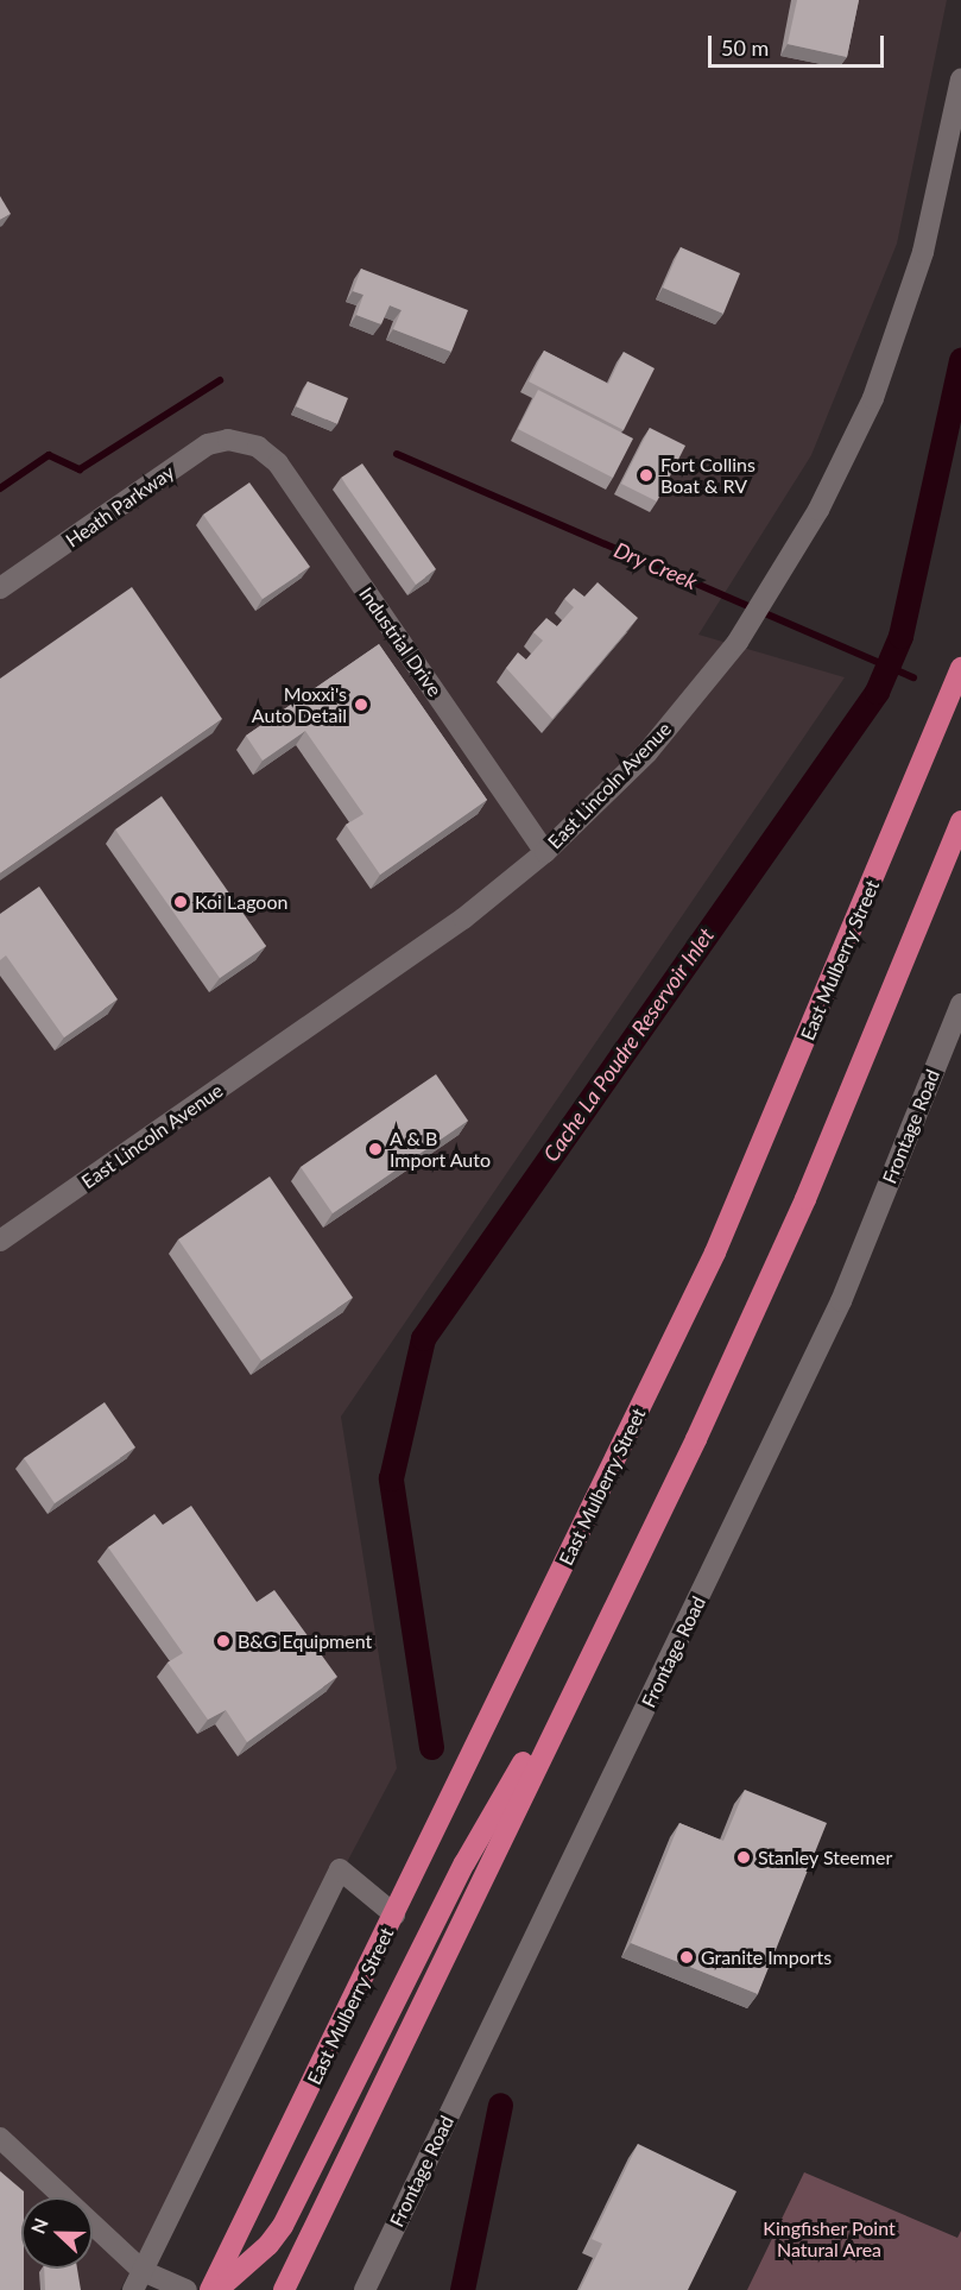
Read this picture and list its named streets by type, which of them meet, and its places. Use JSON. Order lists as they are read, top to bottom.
{
  "streets": {
    "highway": ["East Mulberry Street"],
    "street": [
      "Heath Parkway",
      "Industrial Drive",
      "East Lincoln Avenue",
      "Frontage Road"
    ]
  },
  "crossings": [
    ["Heath Parkway", "Industrial Drive"],
    ["Industrial Drive", "East Lincoln Avenue"]
  ],
  "water": ["Dry Creek", "Cache La Poudre Reservoir Inlet"],
  "parks": ["Kingfisher Point Natural Area"],
  "places": [
    "Fort Collins Boat & RV",
    "Moxxi's Auto Detail",
    "Koi Lagoon",
    "A & B Import Auto",
    "B&G Equipment",
    "Stanley Steemer",
    "Granite Imports"
  ],
  "scale_bar": "50 m",
  "north": "left"
}
